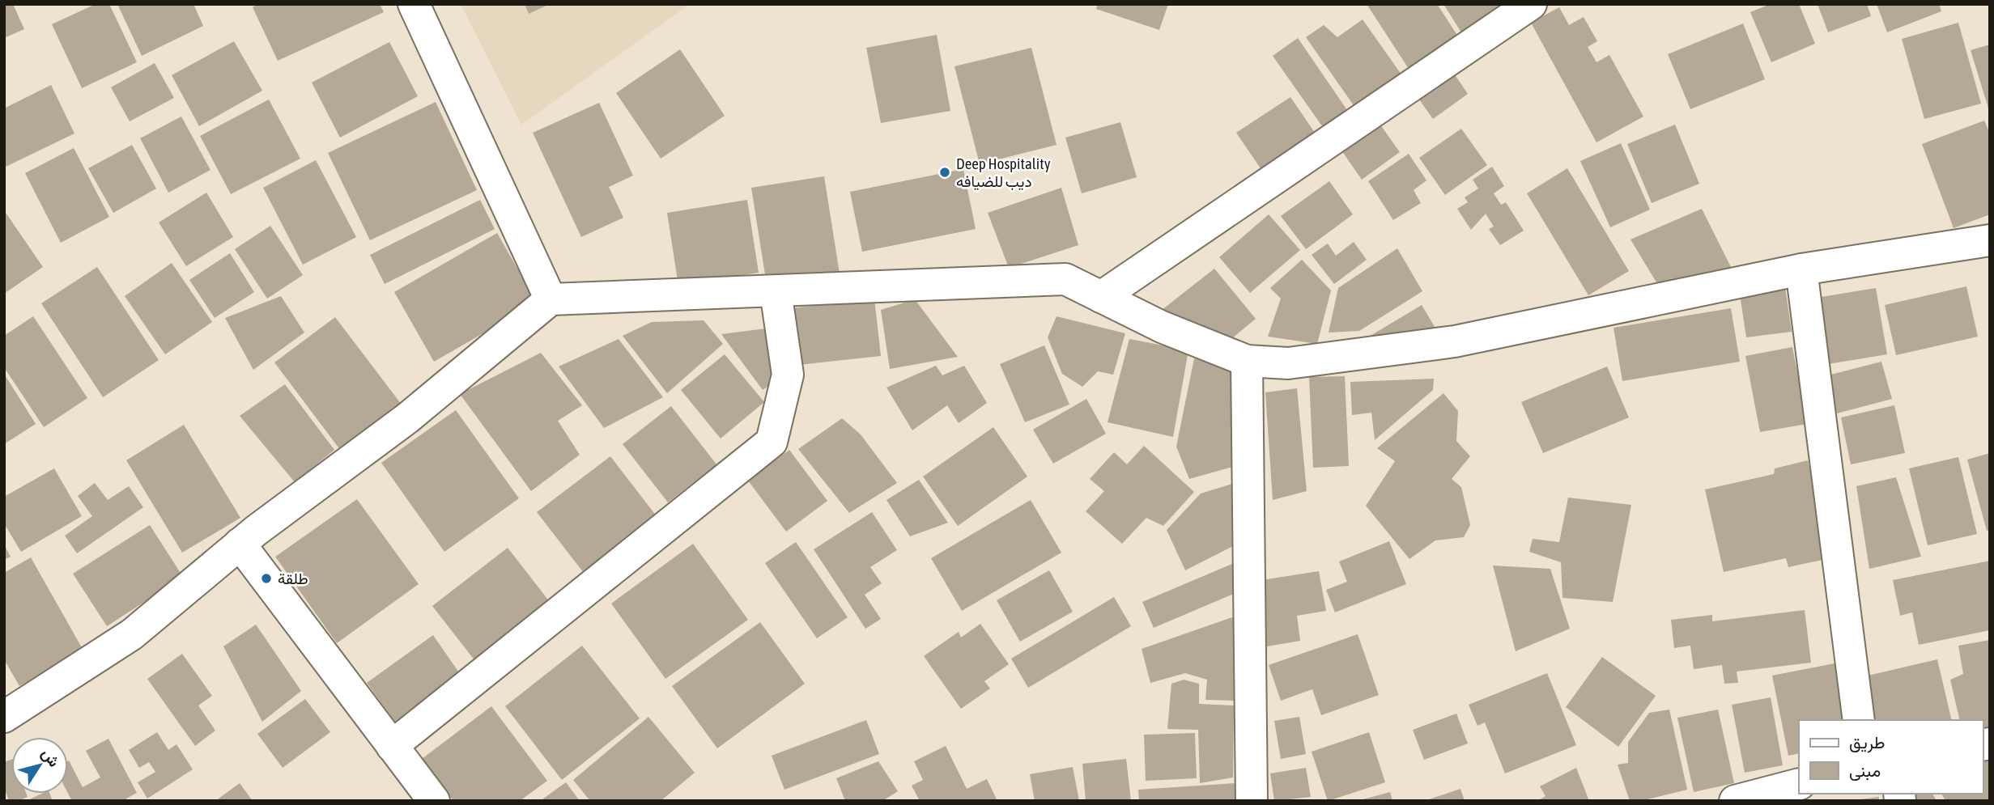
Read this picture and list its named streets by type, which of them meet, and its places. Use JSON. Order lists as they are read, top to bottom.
{
  "places": ["Deep Hospitality ديب للضيافه", "طلقة"],
  "legend": ["طريق", "مبنى"],
  "north": "top right"
}
